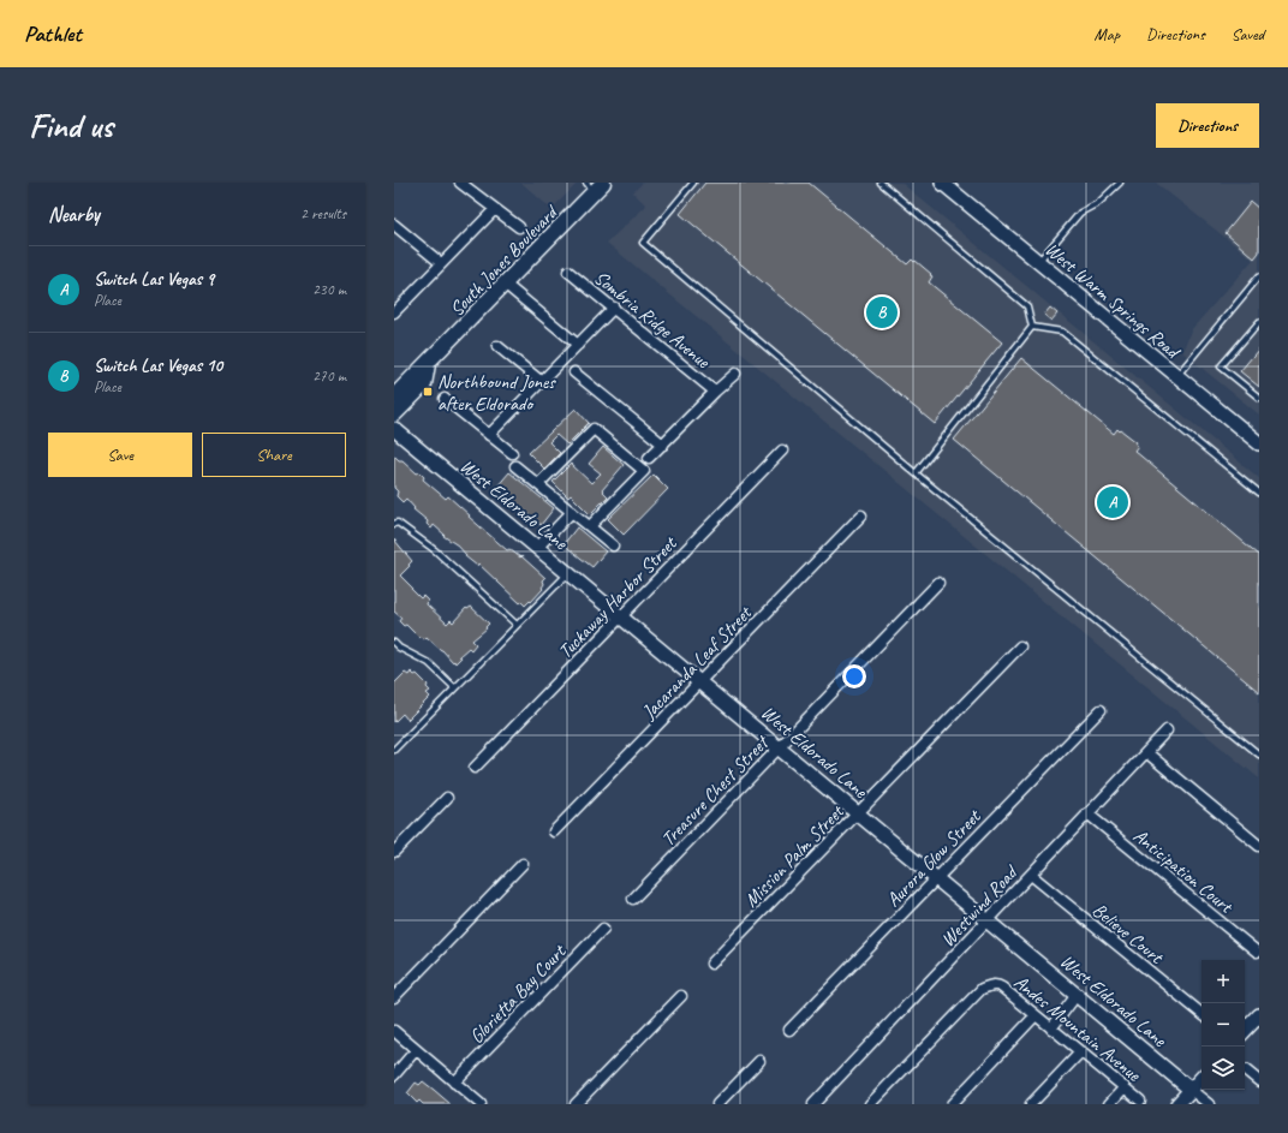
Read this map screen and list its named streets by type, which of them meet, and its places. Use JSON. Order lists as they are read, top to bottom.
{
  "streets": {
    "main road": ["South Jones Boulevard"],
    "street": [
      "West Warm Springs Road",
      "Sombria Ridge Avenue",
      "West Eldorado Lane",
      "Tuckaway Harbor Street",
      "Jacaranda Leaf Street",
      "Treasure Chest Street",
      "Mission Palm Street",
      "Aurora Glow Street",
      "Anticipation Court",
      "Westwind Road",
      "Believe Court",
      "Glorietta Bay Court",
      "Andes Mountain Avenue"
    ]
  },
  "crossings": [
    ["West Eldorado Lane", "Tuckaway Harbor Street"],
    ["West Eldorado Lane", "Jacaranda Leaf Street"],
    ["West Eldorado Lane", "Treasure Chest Street"],
    ["West Eldorado Lane", "Mission Palm Street"],
    ["West Eldorado Lane", "Aurora Glow Street"],
    ["West Eldorado Lane", "Westwind Road"],
    ["Anticipation Court", "Westwind Road"],
    ["Westwind Road", "Believe Court"]
  ],
  "places": {
    "transit": ["Northbound Jones after Eldorado"]
  },
  "page": {
    "header": "Pathlet",
    "nav": ["Map", "Directions", "Saved"],
    "buttons": [
      "Directions",
      ["Save", "Share"]
    ],
    "title": "Find us",
    "heading": ["Nearby", "2 results"],
    "list": [
      {
        "mark": "A",
        "name": "Switch Las Vegas 9",
        "note": "Place",
        "value": "230 m"
      },
      {
        "mark": "B",
        "name": "Switch Las Vegas 10",
        "note": "Place",
        "value": "270 m"
      }
    ],
    "pins": ["B", "A"],
    "map_buttons": ["+", "−"]
  }
}
